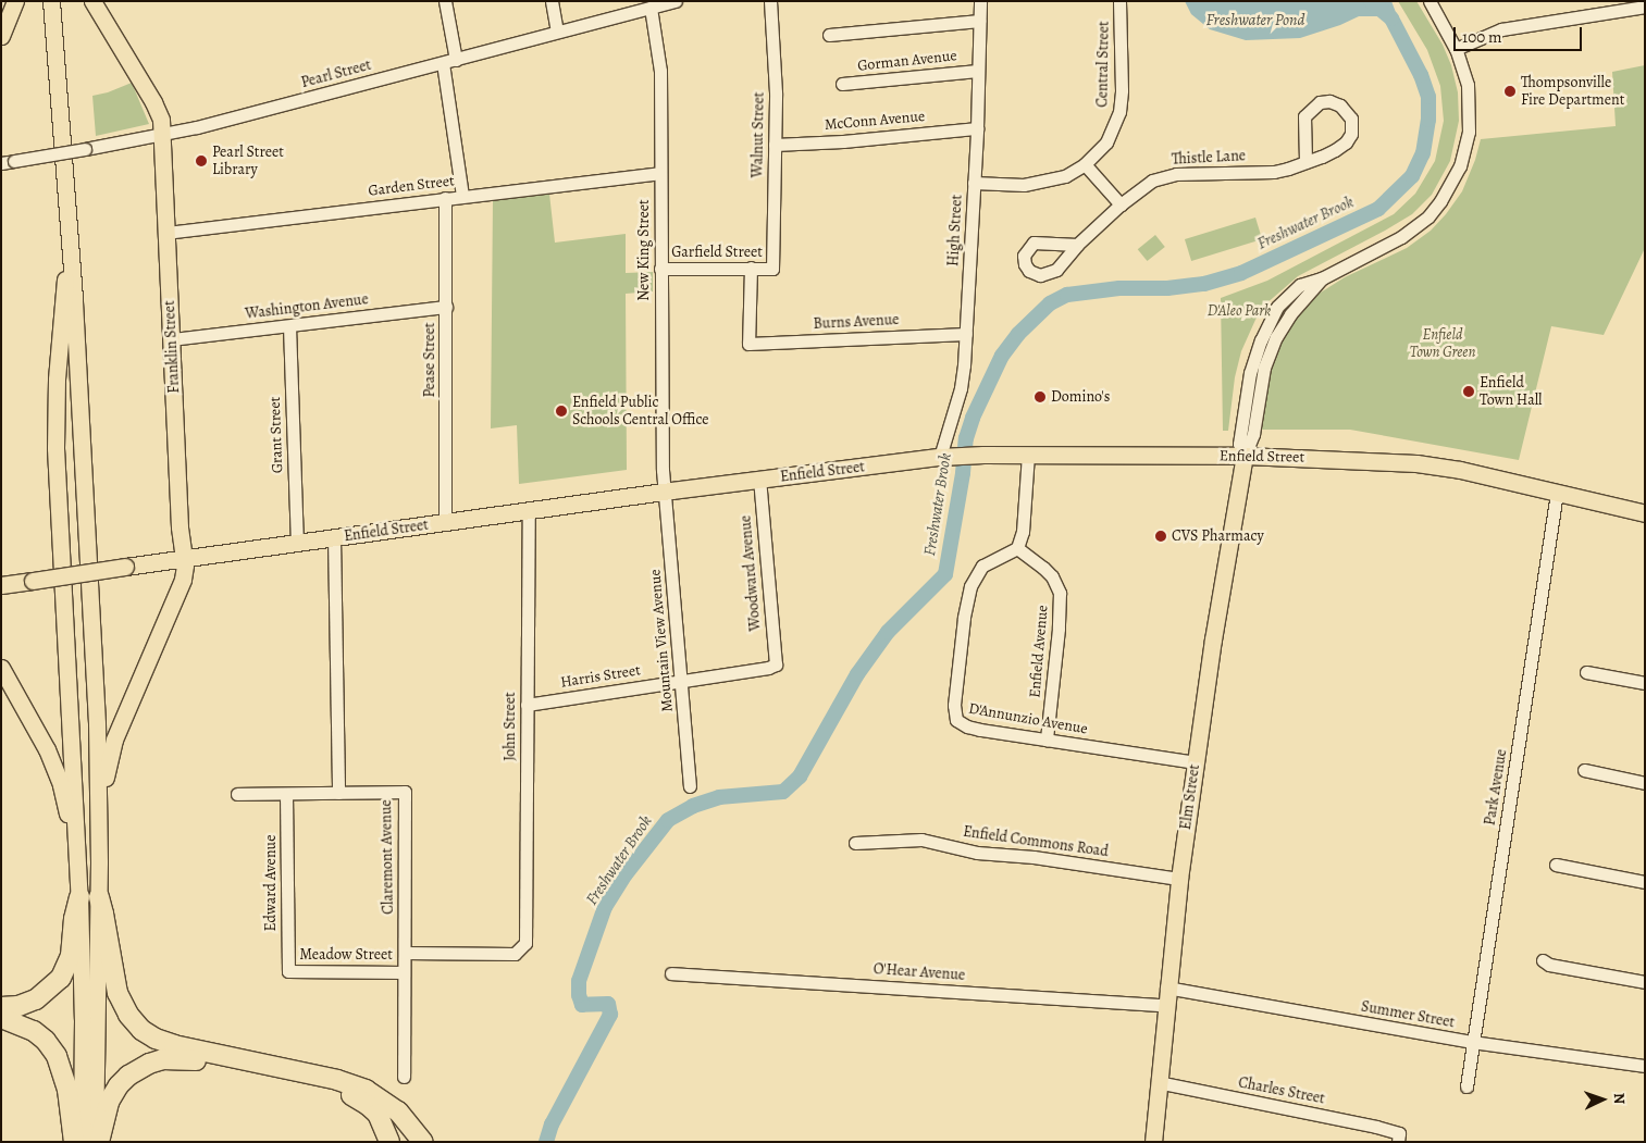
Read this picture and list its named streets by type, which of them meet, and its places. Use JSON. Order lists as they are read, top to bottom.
{
  "streets": {
    "main road": ["Franklin Street", "Enfield Street", "Elm Street"],
    "street": [
      "Gorman Avenue",
      "Central Street",
      "Pearl Street",
      "McConn Avenue",
      "Walnut Street",
      "Thistle Lane",
      "Garden Street",
      "High Street",
      "New King Street",
      "Garfield Street",
      "Washington Avenue",
      "Burns Avenue",
      "Pease Street",
      "Grant Street",
      "Woodward Avenue",
      "Mountain View Avenue",
      "Enfield Avenue",
      "Harris Street",
      "D'Annunzio Avenue",
      "John Street",
      "Park Avenue",
      "Enfield Commons Road",
      "Claremont Avenue",
      "Edward Avenue",
      "Meadow Street",
      "O'Hear Avenue",
      "Summer Street",
      "Charles Street"
    ]
  },
  "crossings": [
    ["Gorman Avenue", "High Street"],
    ["Central Street", "High Street"],
    ["Pearl Street", "New King Street"],
    ["Pearl Street", "Franklin Street"],
    ["McConn Avenue", "Walnut Street"],
    ["McConn Avenue", "High Street"],
    ["Walnut Street", "Garfield Street"],
    ["Garden Street", "New King Street"],
    ["Garden Street", "Franklin Street"],
    ["Garden Street", "Pease Street"],
    ["High Street", "Burns Avenue"],
    ["High Street", "Enfield Street"],
    ["New King Street", "Garfield Street"],
    ["New King Street", "Enfield Street"],
    ["New King Street", "Mountain View Avenue"],
    ["Garfield Street", "Burns Avenue"],
    ["Washington Avenue", "Franklin Street"],
    ["Washington Avenue", "Pease Street"],
    ["Washington Avenue", "Grant Street"],
    ["Franklin Street", "Enfield Street"],
    ["Pease Street", "Enfield Street"],
    ["Grant Street", "Enfield Street"],
    ["Enfield Street", "Woodward Avenue"],
    ["Enfield Street", "Mountain View Avenue"],
    ["Enfield Street", "John Street"],
    ["Enfield Street", "Park Avenue"],
    ["Enfield Street", "Elm Street"],
    ["Woodward Avenue", "Harris Street"],
    ["Mountain View Avenue", "Harris Street"],
    ["Enfield Avenue", "D'Annunzio Avenue"],
    ["Harris Street", "John Street"],
    ["D'Annunzio Avenue", "Elm Street"],
    ["John Street", "Meadow Street"],
    ["Park Avenue", "Summer Street"],
    ["Elm Street", "Enfield Commons Road"],
    ["Elm Street", "O'Hear Avenue"],
    ["Elm Street", "Summer Street"],
    ["Elm Street", "Charles Street"],
    ["Claremont Avenue", "Meadow Street"],
    ["Edward Avenue", "Meadow Street"]
  ],
  "water": ["Freshwater Pond", "Freshwater Brook"],
  "parks": ["D'Aleo Park", "Enfield Town Green"],
  "places": [
    "Thompsonville Fire Department",
    "Pearl Street Library",
    "Enfield Town Hall",
    "Domino's",
    "Enfield Public Schools Central Office",
    "CVS Pharmacy"
  ],
  "scale_bar": "100 m",
  "north": "right"
}
